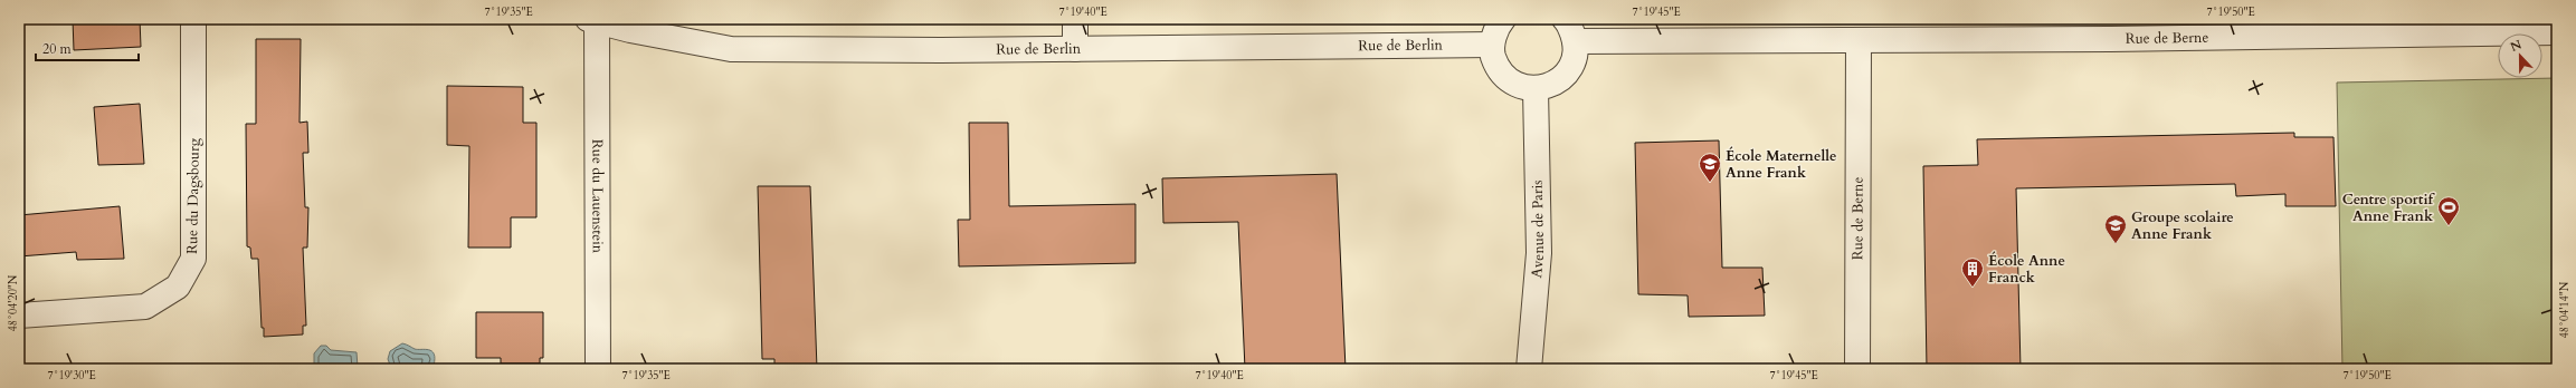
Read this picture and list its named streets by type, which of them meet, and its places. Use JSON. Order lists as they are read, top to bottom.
{
  "streets": {
    "street": [
      "Rue de Berne",
      "Rue de Berlin",
      "Rue du Dagsbourg",
      "Rue du Lauenstein",
      "Avenue de Paris"
    ]
  },
  "crossings": [
    ["Rue de Berlin", "Rue du Lauenstein"]
  ],
  "places": {
    "school or university": ["École Maternelle Anne Frank", "Groupe scolaire Anne Frank"],
    "sports": ["Centre sportif Anne Frank"],
    "building": ["École Anne Franck"]
  },
  "scale_bar": "20 m",
  "north": "top",
  "coordinates": [
    "7°19'35\"E",
    "7°19'40\"E",
    "7°19'45\"E",
    "7°19'50\"E",
    "48°04'20\"N",
    "48°04'14\"N",
    "7°19'30\"E"
  ]
}
